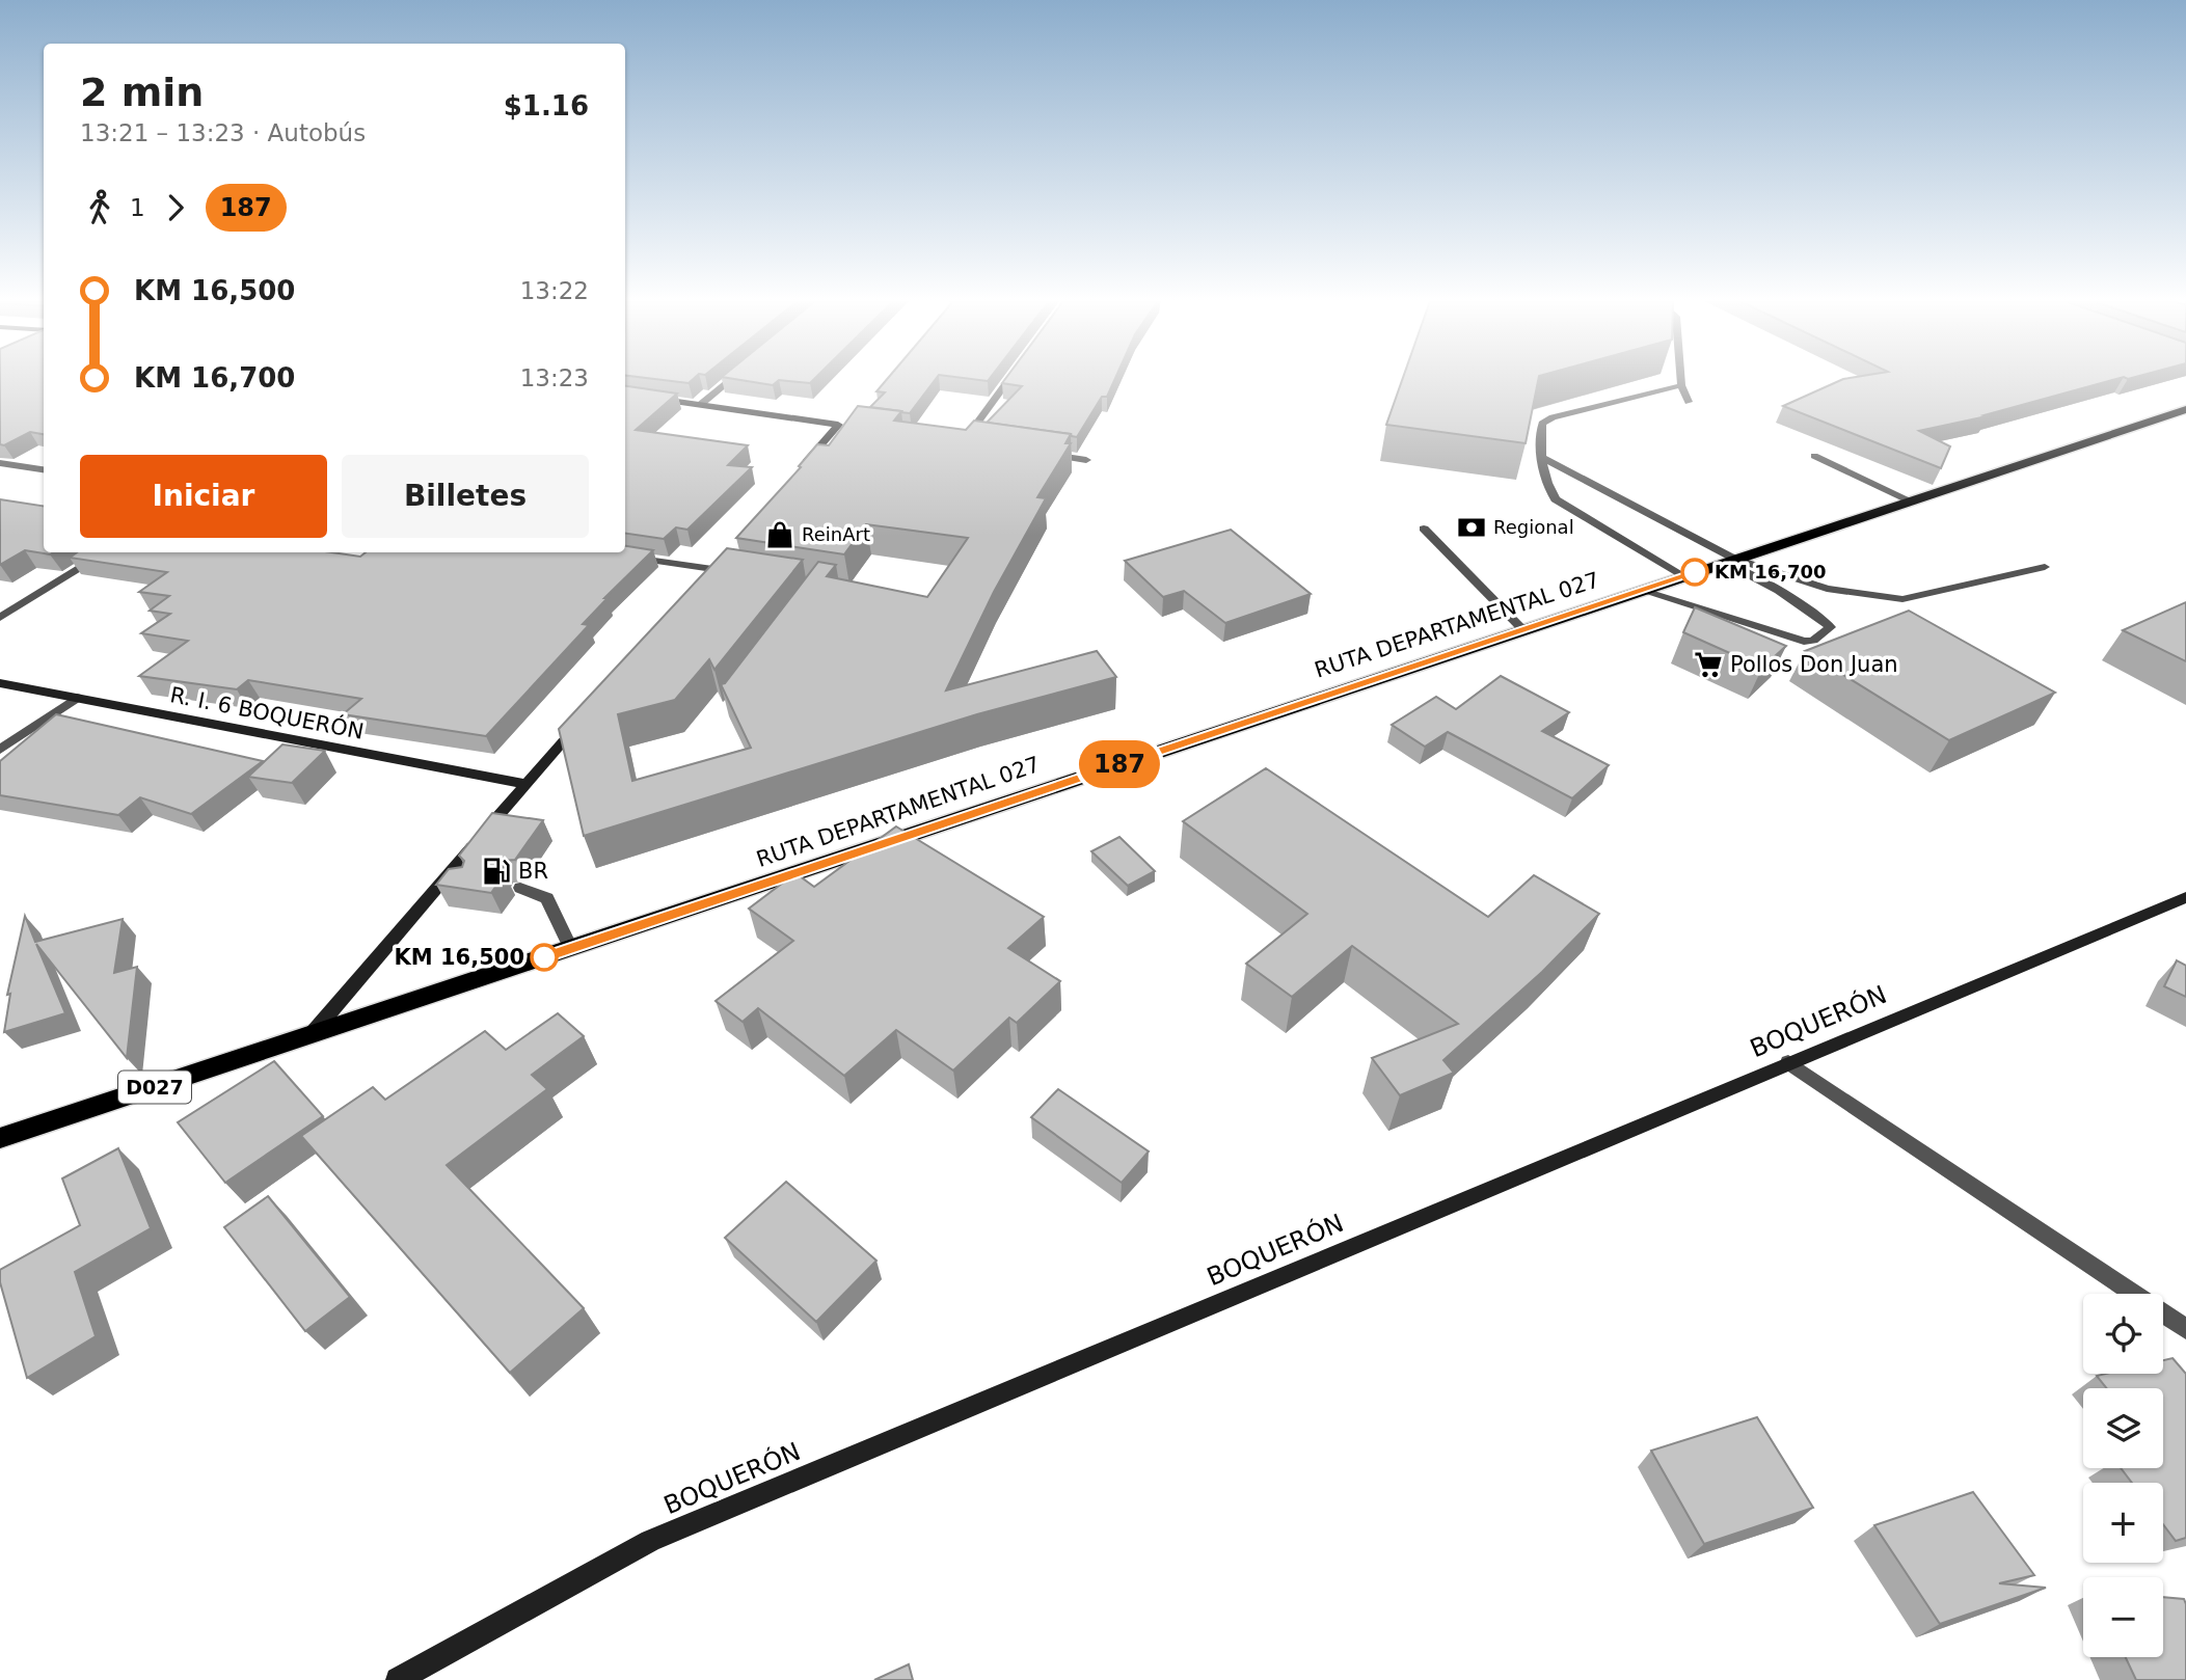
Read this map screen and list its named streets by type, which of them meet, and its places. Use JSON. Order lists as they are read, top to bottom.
{
  "streets": {
    "main road": ["RUTA DEPARTAMENTAL 027", "D027"],
    "street": ["R. I. 6 BOQUERÓN", "BOQUERÓN"]
  },
  "places": {
    "bank": ["Regional"],
    "shop": ["ReinArt"],
    "other": ["KM 16,700", "KM 16,500"],
    "supermarket": ["Pollos Don Juan"],
    "fuel station": ["BR"]
  },
  "lines": ["bus line 187"],
  "page": {
    "on_map": "187",
    "heading": ["2 min", "13:21 – 13:23 · Autobús", "$1.16"],
    "legs": ["1", "187"],
    "list": [
      {
        "name": "KM 16,500",
        "value": "13:22"
      },
      {
        "name": "KM 16,700",
        "value": "13:23"
      }
    ],
    "buttons": ["Iniciar", "Billetes"],
    "map_buttons": ["+", "−"]
  }
}
